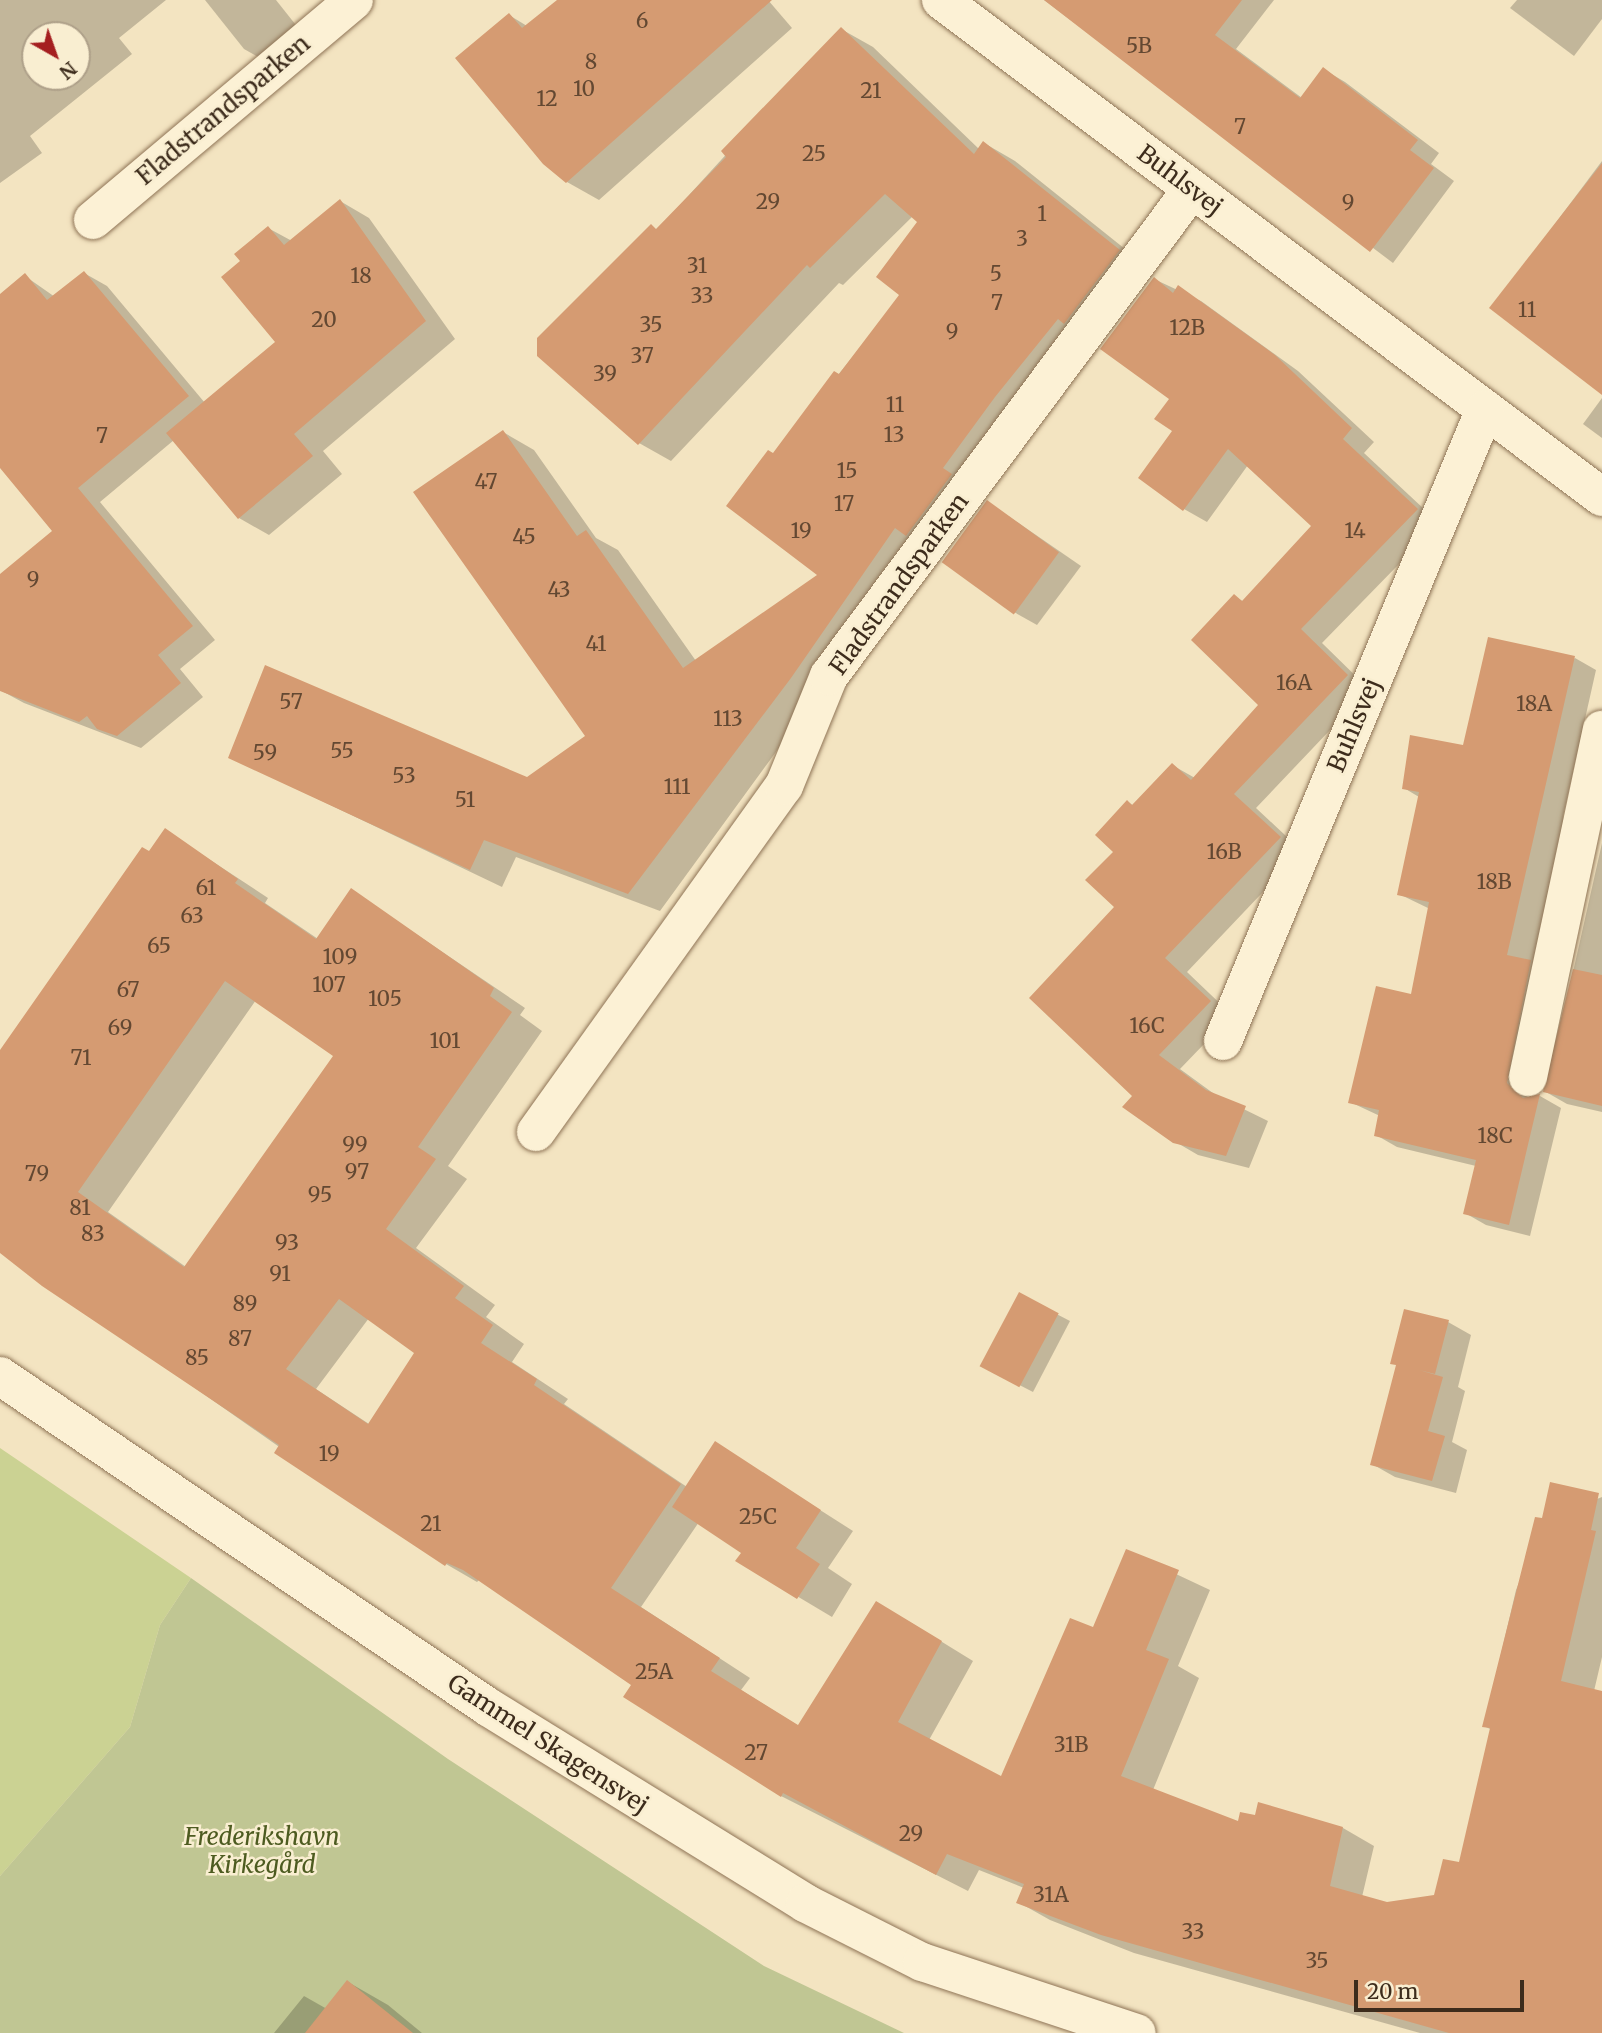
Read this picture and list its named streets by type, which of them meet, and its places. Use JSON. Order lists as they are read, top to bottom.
{
  "streets": {
    "street": ["Fladstrandsparken", "Buhlsvej", "Gammel Skagensvej"]
  },
  "crossings": [
    ["Fladstrandsparken", "Buhlsvej"]
  ],
  "parks": ["Frederikshavn Kirkegård"],
  "house_numbers": [
    "6",
    "5B",
    "8",
    "10",
    "21",
    "12",
    "7",
    "25",
    "29",
    "9",
    "1",
    "3",
    "31",
    "5",
    "18",
    "33",
    "7",
    "11",
    "20",
    "35",
    "12B",
    "9",
    "37",
    "39",
    "11",
    "13",
    "7",
    "15",
    "47",
    "17",
    "19",
    "14",
    "45",
    "9",
    "43",
    "41",
    "16A",
    "57",
    "18A",
    "113",
    "55",
    "59",
    "53",
    "111",
    "51",
    "16B",
    "18B",
    "61",
    "63",
    "65",
    "109",
    "107",
    "67",
    "105",
    "16C",
    "69",
    "101",
    "71",
    "18C",
    "99",
    "97",
    "79",
    "95",
    "81",
    "83",
    "93",
    "91",
    "89",
    "87",
    "85",
    "19",
    "25C",
    "21",
    "25A",
    "31B",
    "27",
    "29",
    "31A",
    "33",
    "35"
  ],
  "scale_bar": "20 m",
  "north": "bottom right"
}
